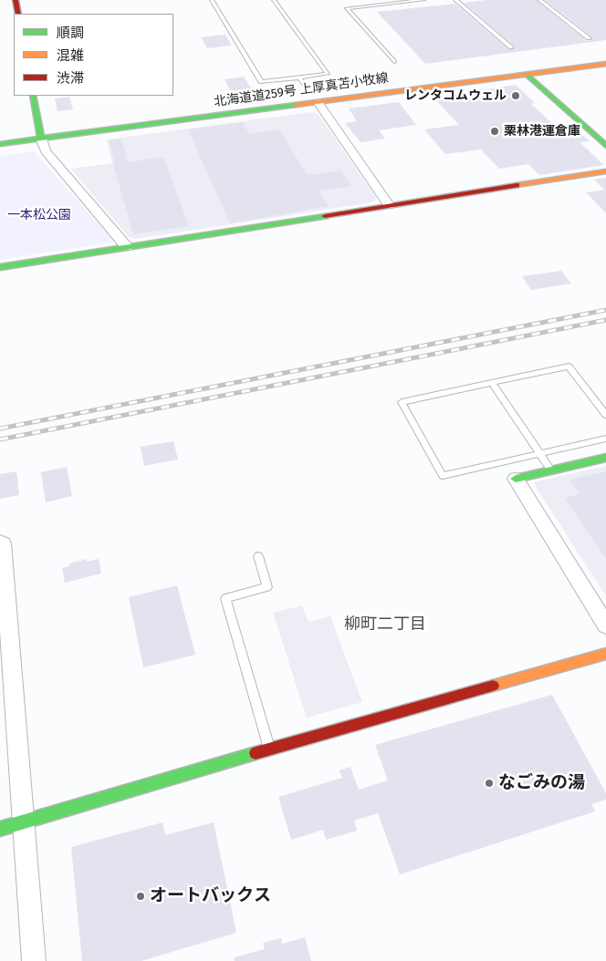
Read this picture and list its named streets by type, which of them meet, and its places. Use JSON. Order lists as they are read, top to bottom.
{
  "streets": {
    "street": ["北海道道259号 上厚真苫小牧線"]
  },
  "districts": ["柳町二丁目"],
  "parks": ["一本松公園"],
  "places": [
    "レンタコムウェル",
    "栗林港運倉庫",
    "なごみの湯",
    "オートバックス"
  ],
  "legend": ["順調", "混雑", "渋滞"]
}
